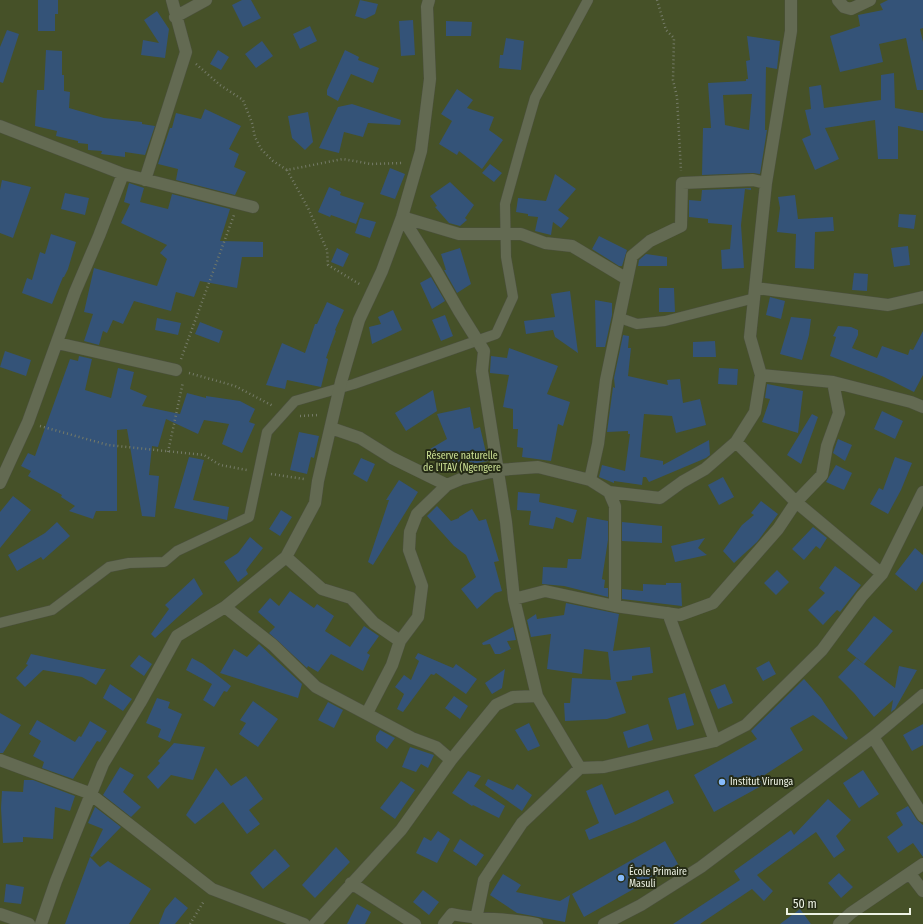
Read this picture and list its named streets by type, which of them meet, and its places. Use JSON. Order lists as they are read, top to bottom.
{
  "parks": ["Réserve naturelle de l'ITAV (Ngengere"],
  "places": ["Institut Virunga", "École Primaire Masuli"],
  "scale_bar": "50 m"
}
